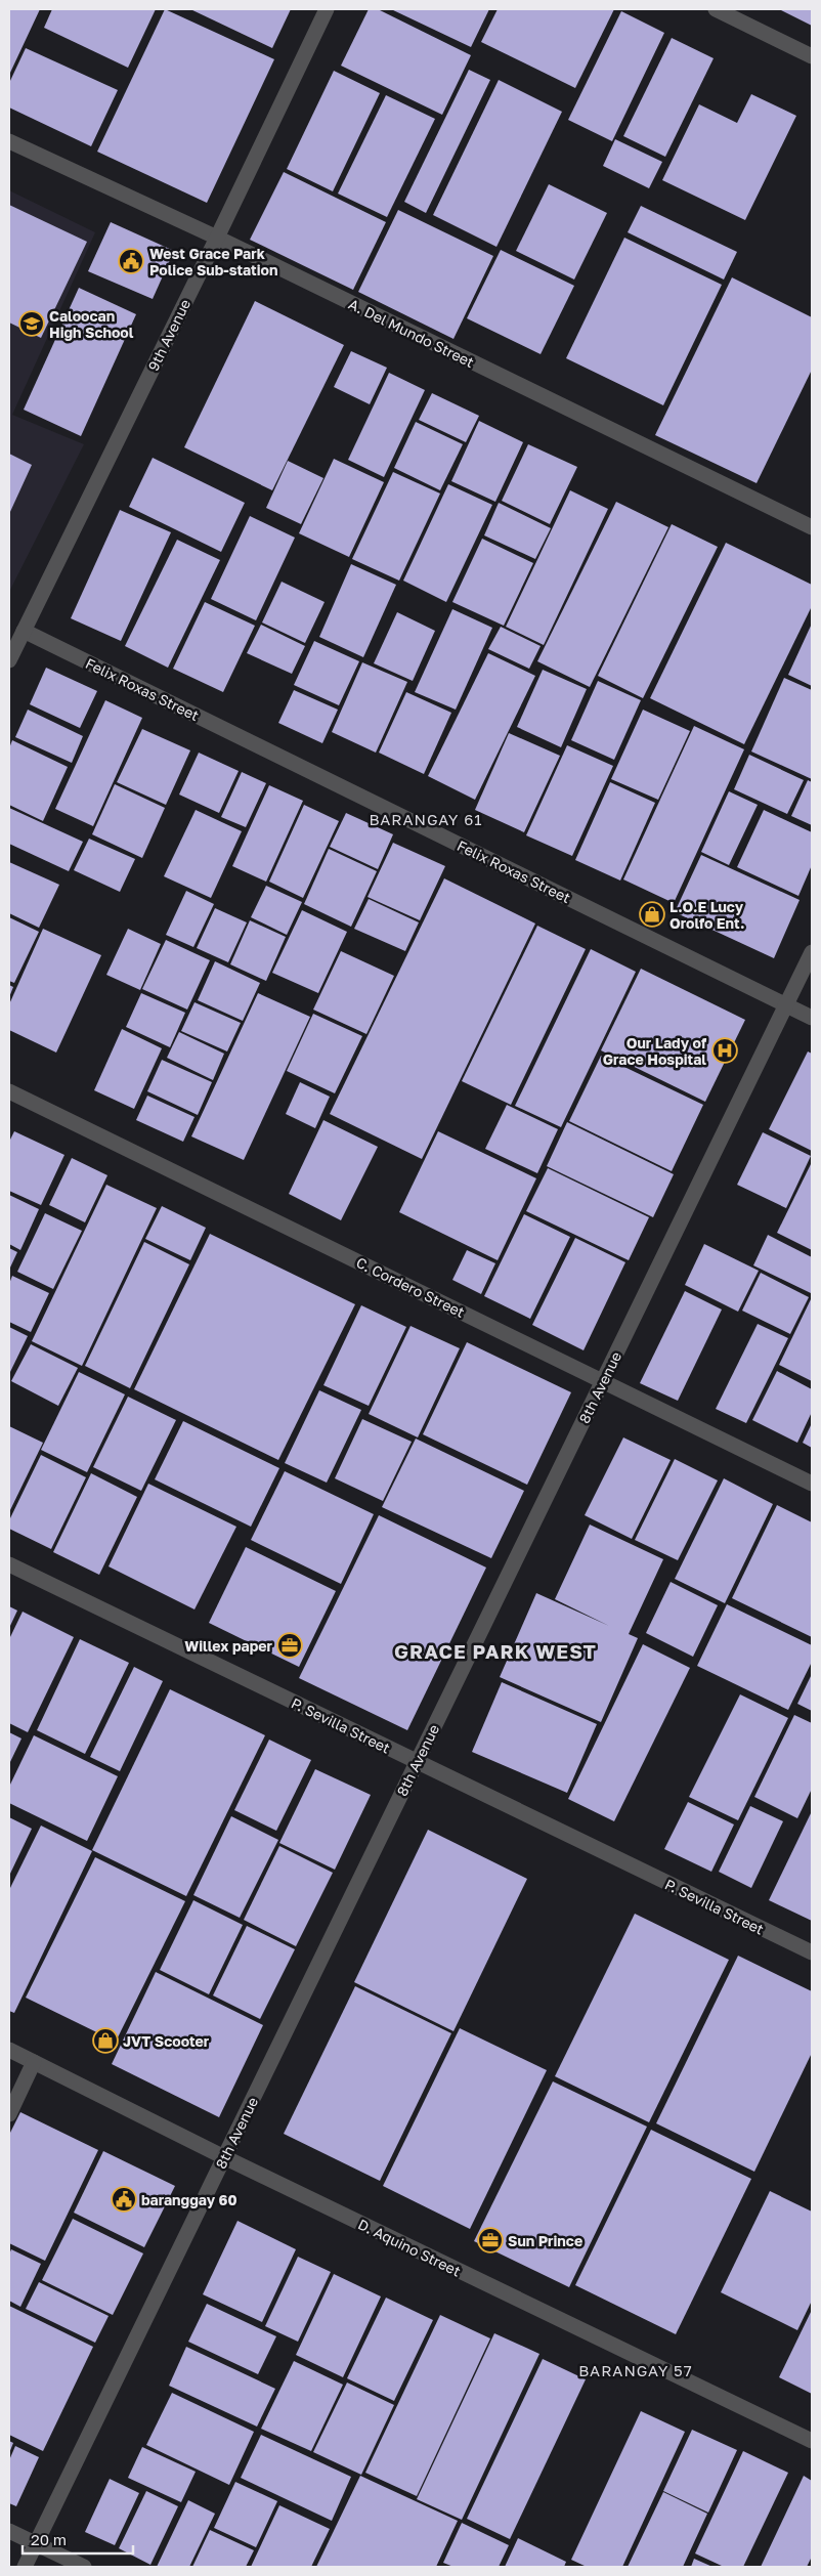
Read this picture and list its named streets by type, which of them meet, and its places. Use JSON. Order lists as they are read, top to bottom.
{
  "streets": {
    "street": [
      "A. Del Mundo Street",
      "9th Avenue",
      "Felix Roxas Street",
      "C. Cordero Street",
      "8th Avenue",
      "P. Sevilla Street",
      "D. Aquino Street"
    ]
  },
  "crossings": [
    ["A. Del Mundo Street", "9th Avenue"],
    ["9th Avenue", "Felix Roxas Street"],
    ["Felix Roxas Street", "8th Avenue"],
    ["C. Cordero Street", "8th Avenue"],
    ["8th Avenue", "P. Sevilla Street"],
    ["8th Avenue", "D. Aquino Street"]
  ],
  "districts": ["BARANGAY 61", "GRACE PARK WEST", "BARANGAY 57"],
  "places": {
    "public building": ["West Grace Park Police Sub-station", "baranggay 60"],
    "school or university": ["Caloocan High School"],
    "shop": ["L.O.E Lucy Orolfo Ent.", "JVT Scooter"],
    "hospital": ["Our Lady of Grace Hospital"],
    "office": ["Willex paper", "Sun Prince"]
  },
  "scale_bar": "20 m"
}
